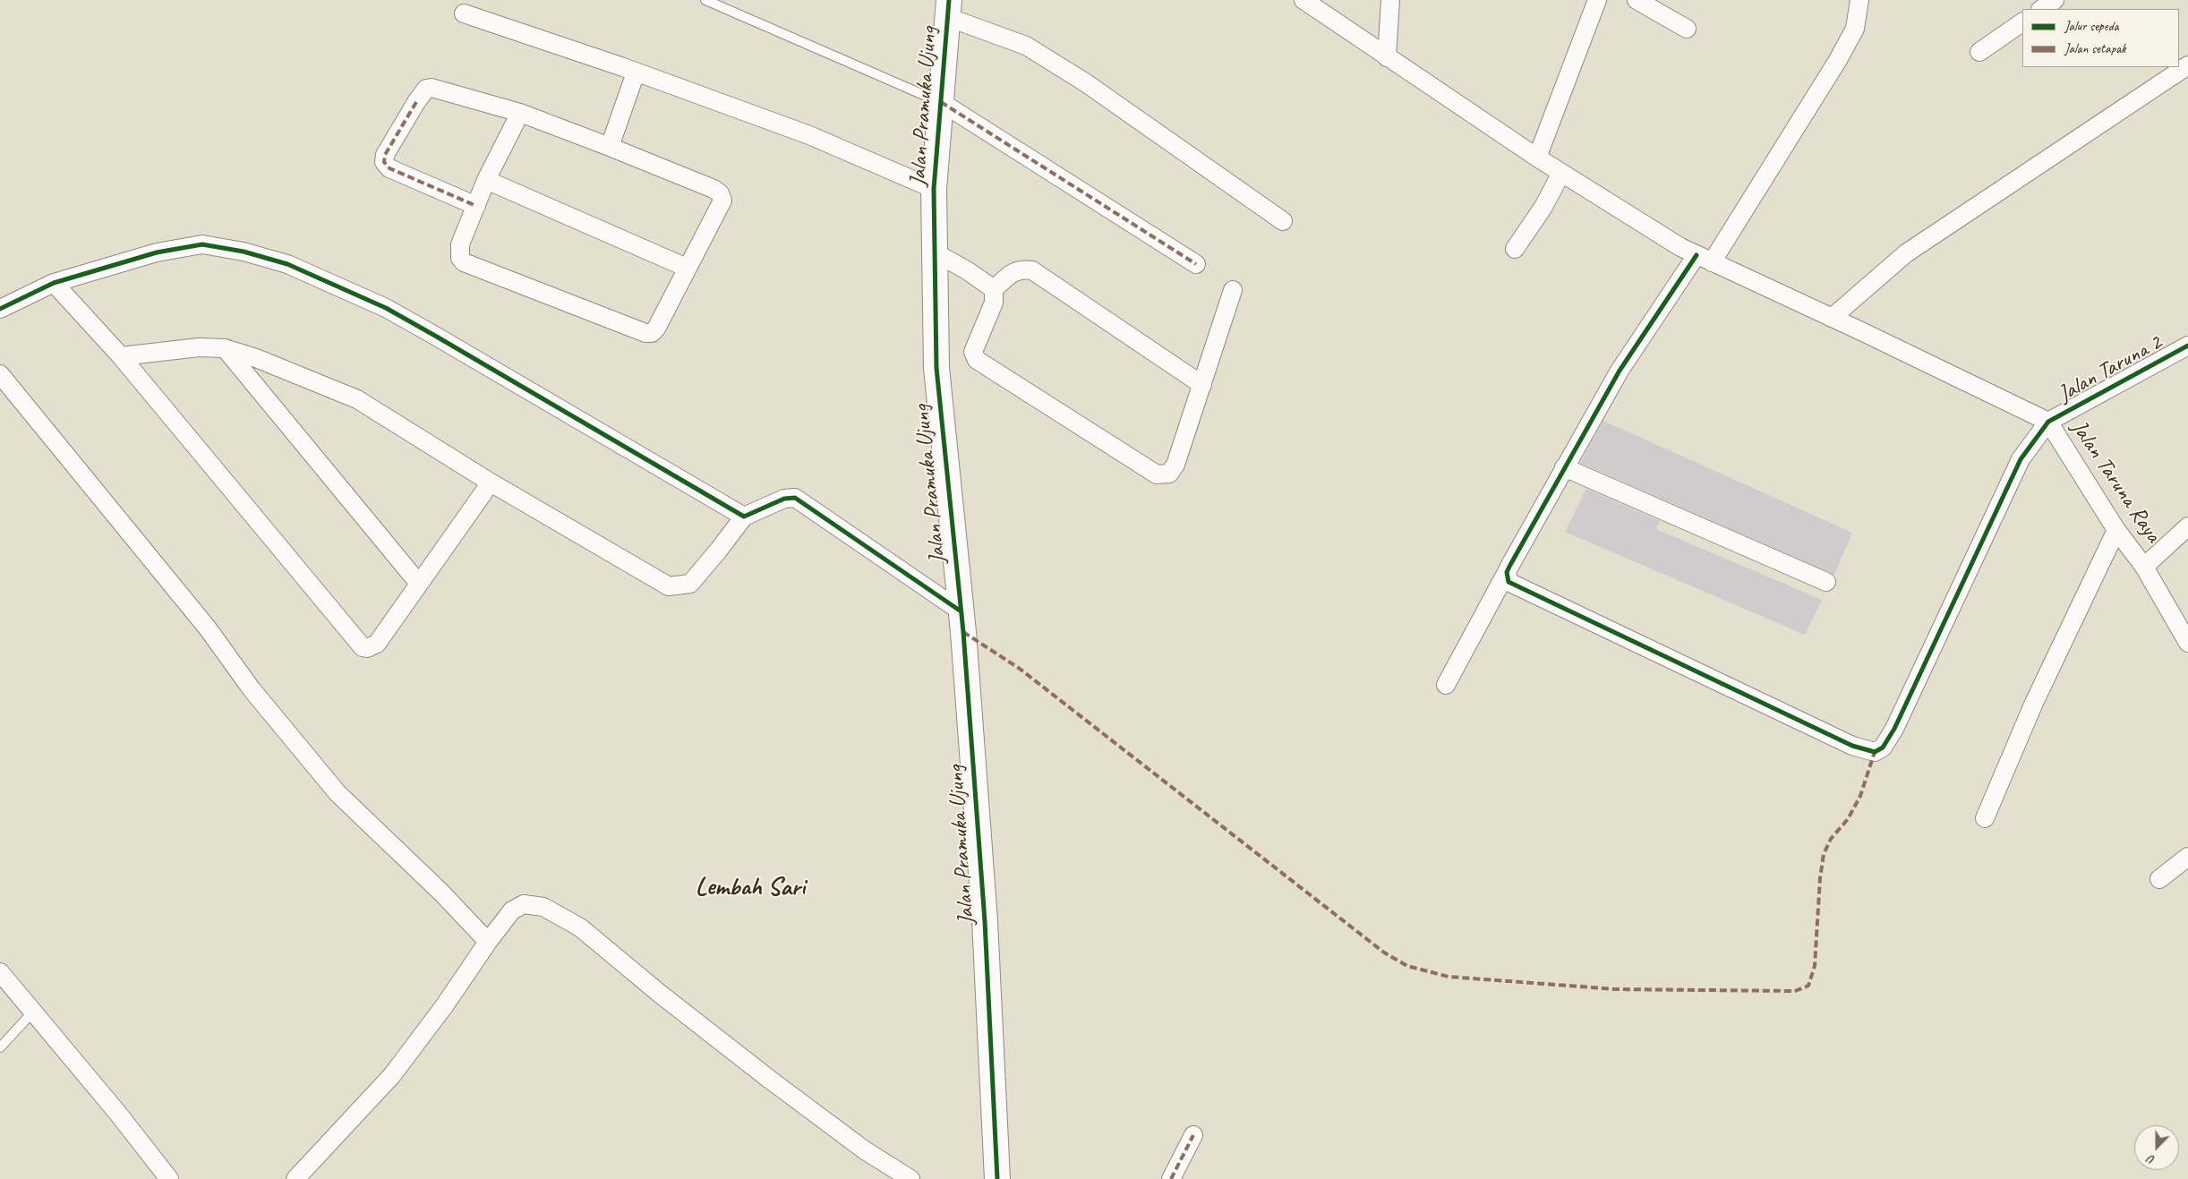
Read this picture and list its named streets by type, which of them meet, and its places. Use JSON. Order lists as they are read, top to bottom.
{
  "streets": {
    "street": ["Jalan Pramuka Ujung", "Jalan Taruna 2", "Jalan Taruna Raya"]
  },
  "crossings": [
    ["Jalan Taruna 2", "Jalan Taruna Raya"]
  ],
  "districts": ["Lembah Sari"],
  "legend": ["Jalur sepeda", "Jalan setapak"],
  "north": "bottom"
}
